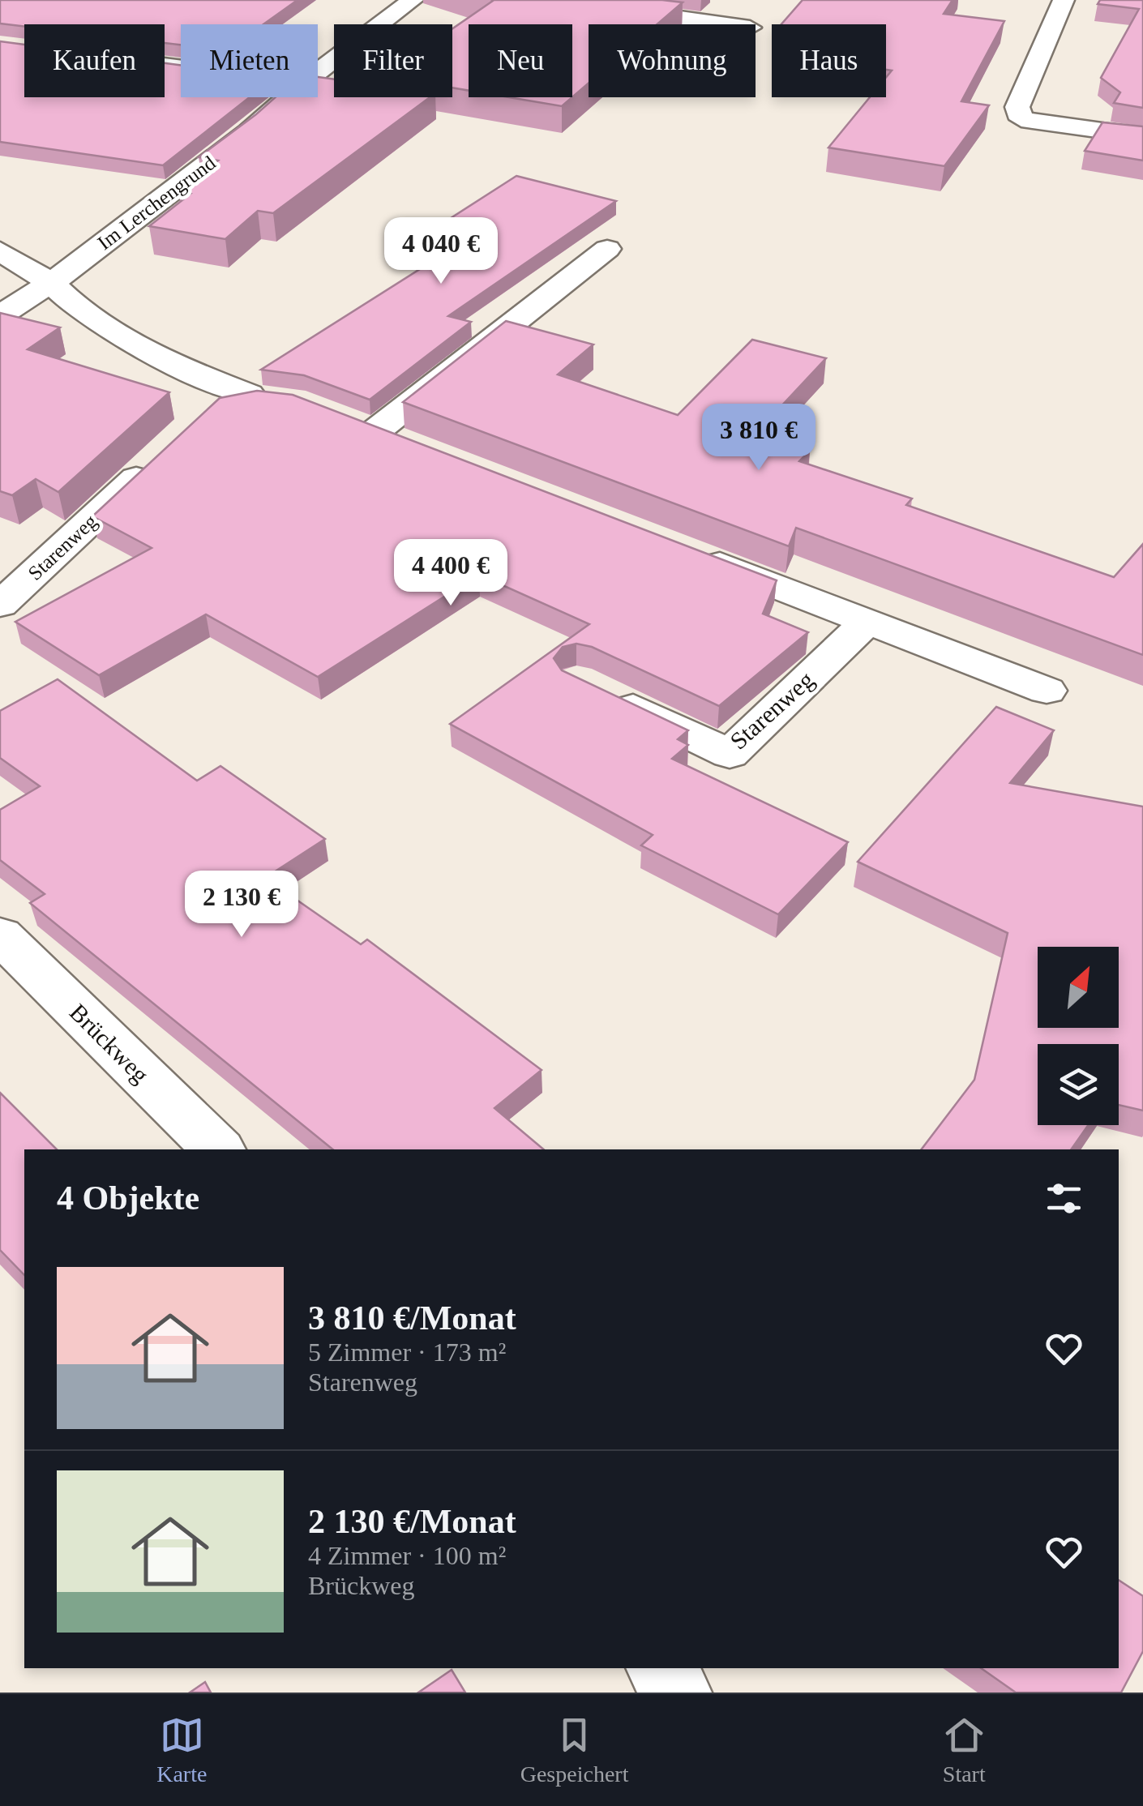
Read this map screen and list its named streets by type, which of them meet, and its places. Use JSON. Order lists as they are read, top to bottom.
{
  "streets": {
    "street": ["Im Lerchengrund", "Starenweg", "Brückweg"]
  },
  "north": "top right",
  "page": {
    "chip": [
      "Kaufen",
      "Mieten",
      "Filter",
      "Neu",
      "Wohnung",
      "Haus"
    ],
    "price": [
      "4 040 €",
      "3 810 €",
      "4 400 €",
      "2 130 €"
    ],
    "heading": "4 Objekte",
    "list": [
      {
        "name": "3 810 €/Monat",
        "note": "5 Zimmer · 173 m² · Starenweg"
      },
      {
        "name": "2 130 €/Monat",
        "note": "4 Zimmer · 100 m² · Brückweg"
      }
    ],
    "tabs": ["Karte", "Gespeichert", "Start"]
  }
}
